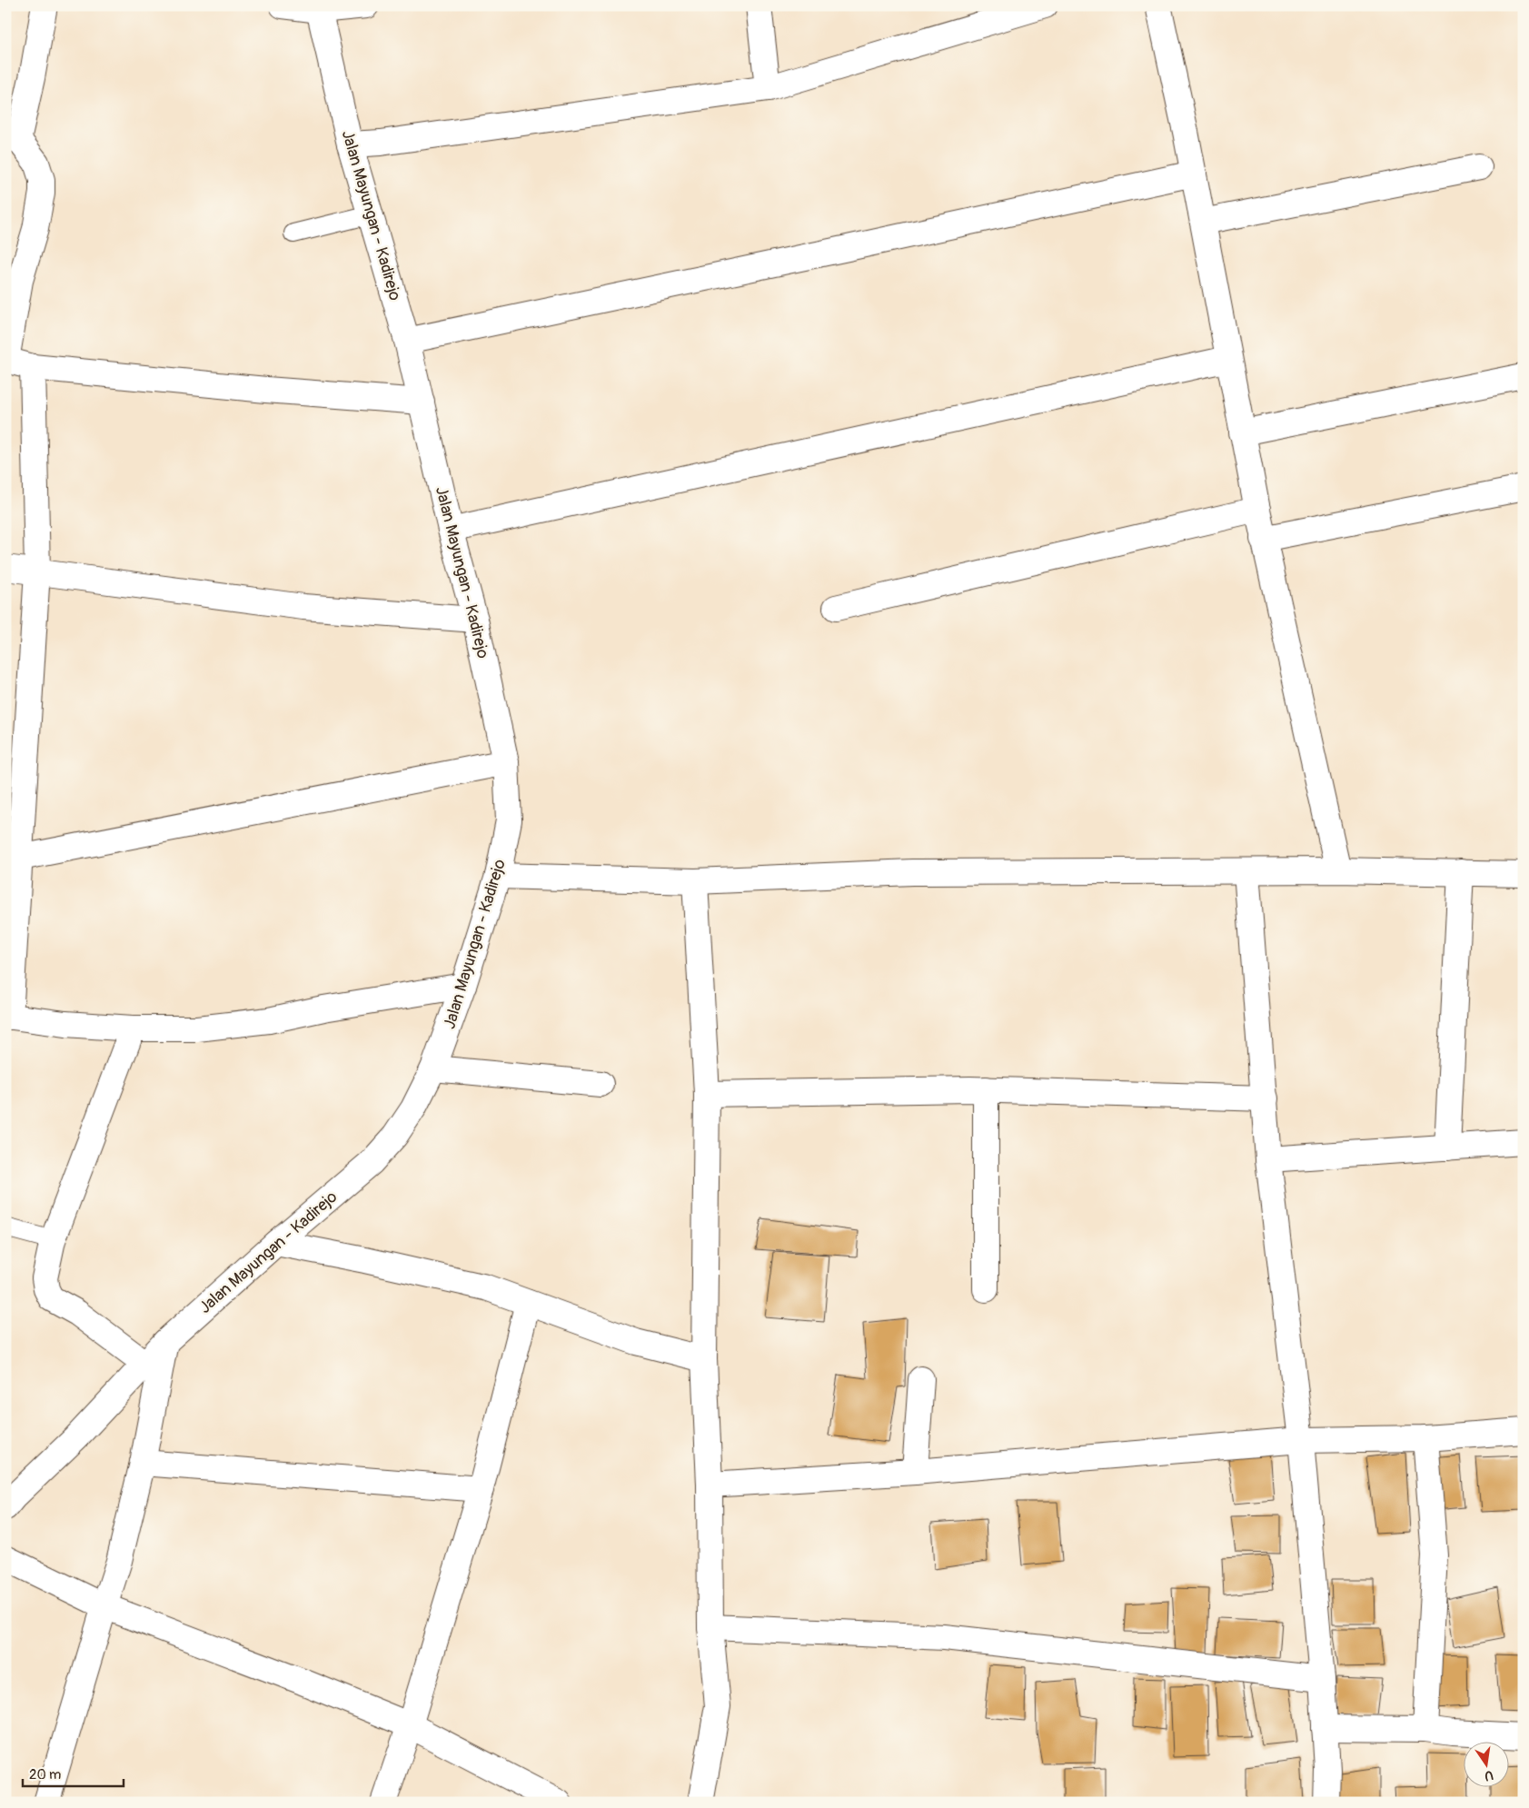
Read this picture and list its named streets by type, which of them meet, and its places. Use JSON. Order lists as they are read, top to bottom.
{
  "streets": {
    "street": ["Jalan Mayungan - Kadirejo"]
  },
  "scale_bar": "20 m",
  "north": "bottom"
}
